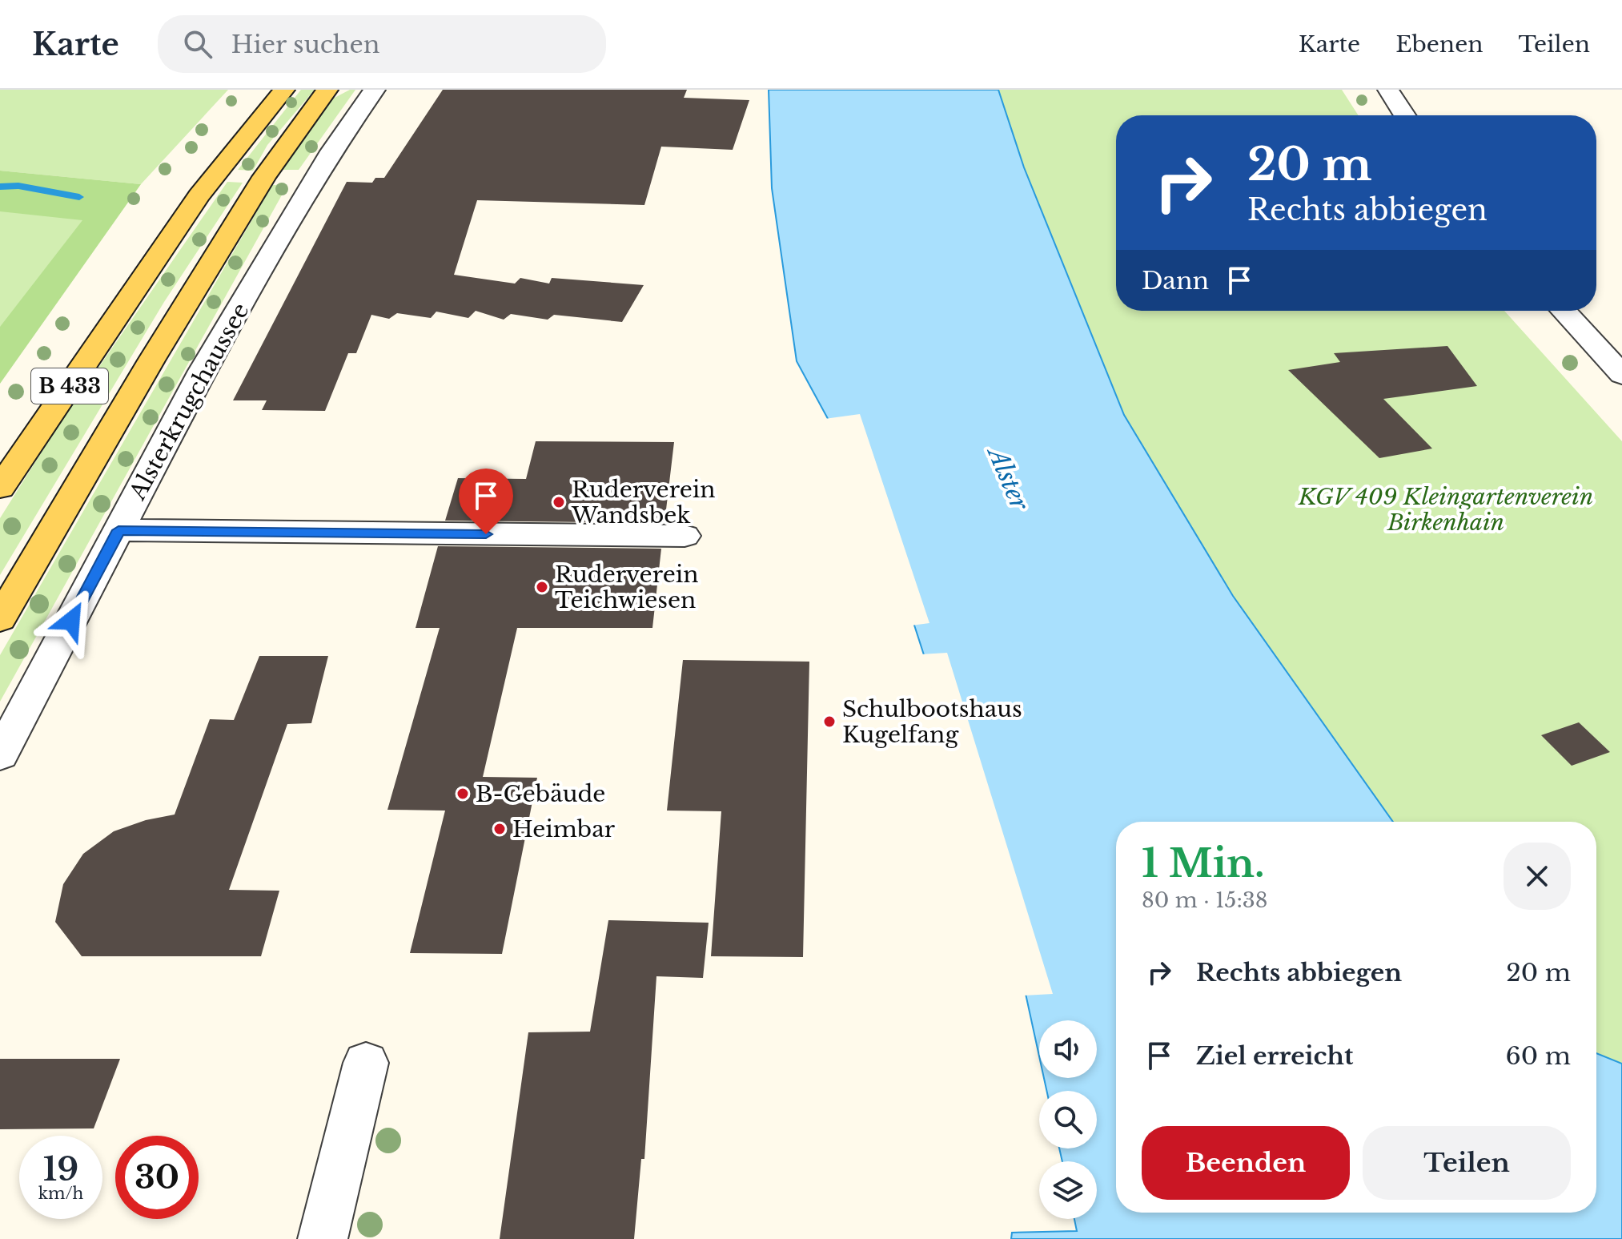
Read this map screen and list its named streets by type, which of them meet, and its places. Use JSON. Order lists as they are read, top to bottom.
{
  "streets": {
    "main road": ["B 433"],
    "street": ["Alsterkrugchaussee"]
  },
  "water": ["Alster"],
  "parks": ["KGV 409 Kleingartenverein Birkenhain"],
  "places": [
    "Ruderverein Wandsbek",
    "Ruderverein Teichwiesen",
    "Schulbootshaus Kugelfang",
    "B-Gebäude",
    "Heimbar"
  ],
  "page": {
    "header": "Karte",
    "search": "Hier suchen",
    "nav": ["Karte", "Ebenen", "Teilen"],
    "turn": ["20 m", "Rechts abbiegen"],
    "then": "Dann",
    "heading": ["1 Min.", "80 m · 15:38"],
    "list": [
      {
        "name": "Rechts abbiegen",
        "value": "20 m"
      },
      {
        "name": "Ziel erreicht",
        "value": "60 m"
      }
    ],
    "buttons": ["Beenden", "Teilen"],
    "speed": "19 km/h",
    "limit": "30"
  }
}
